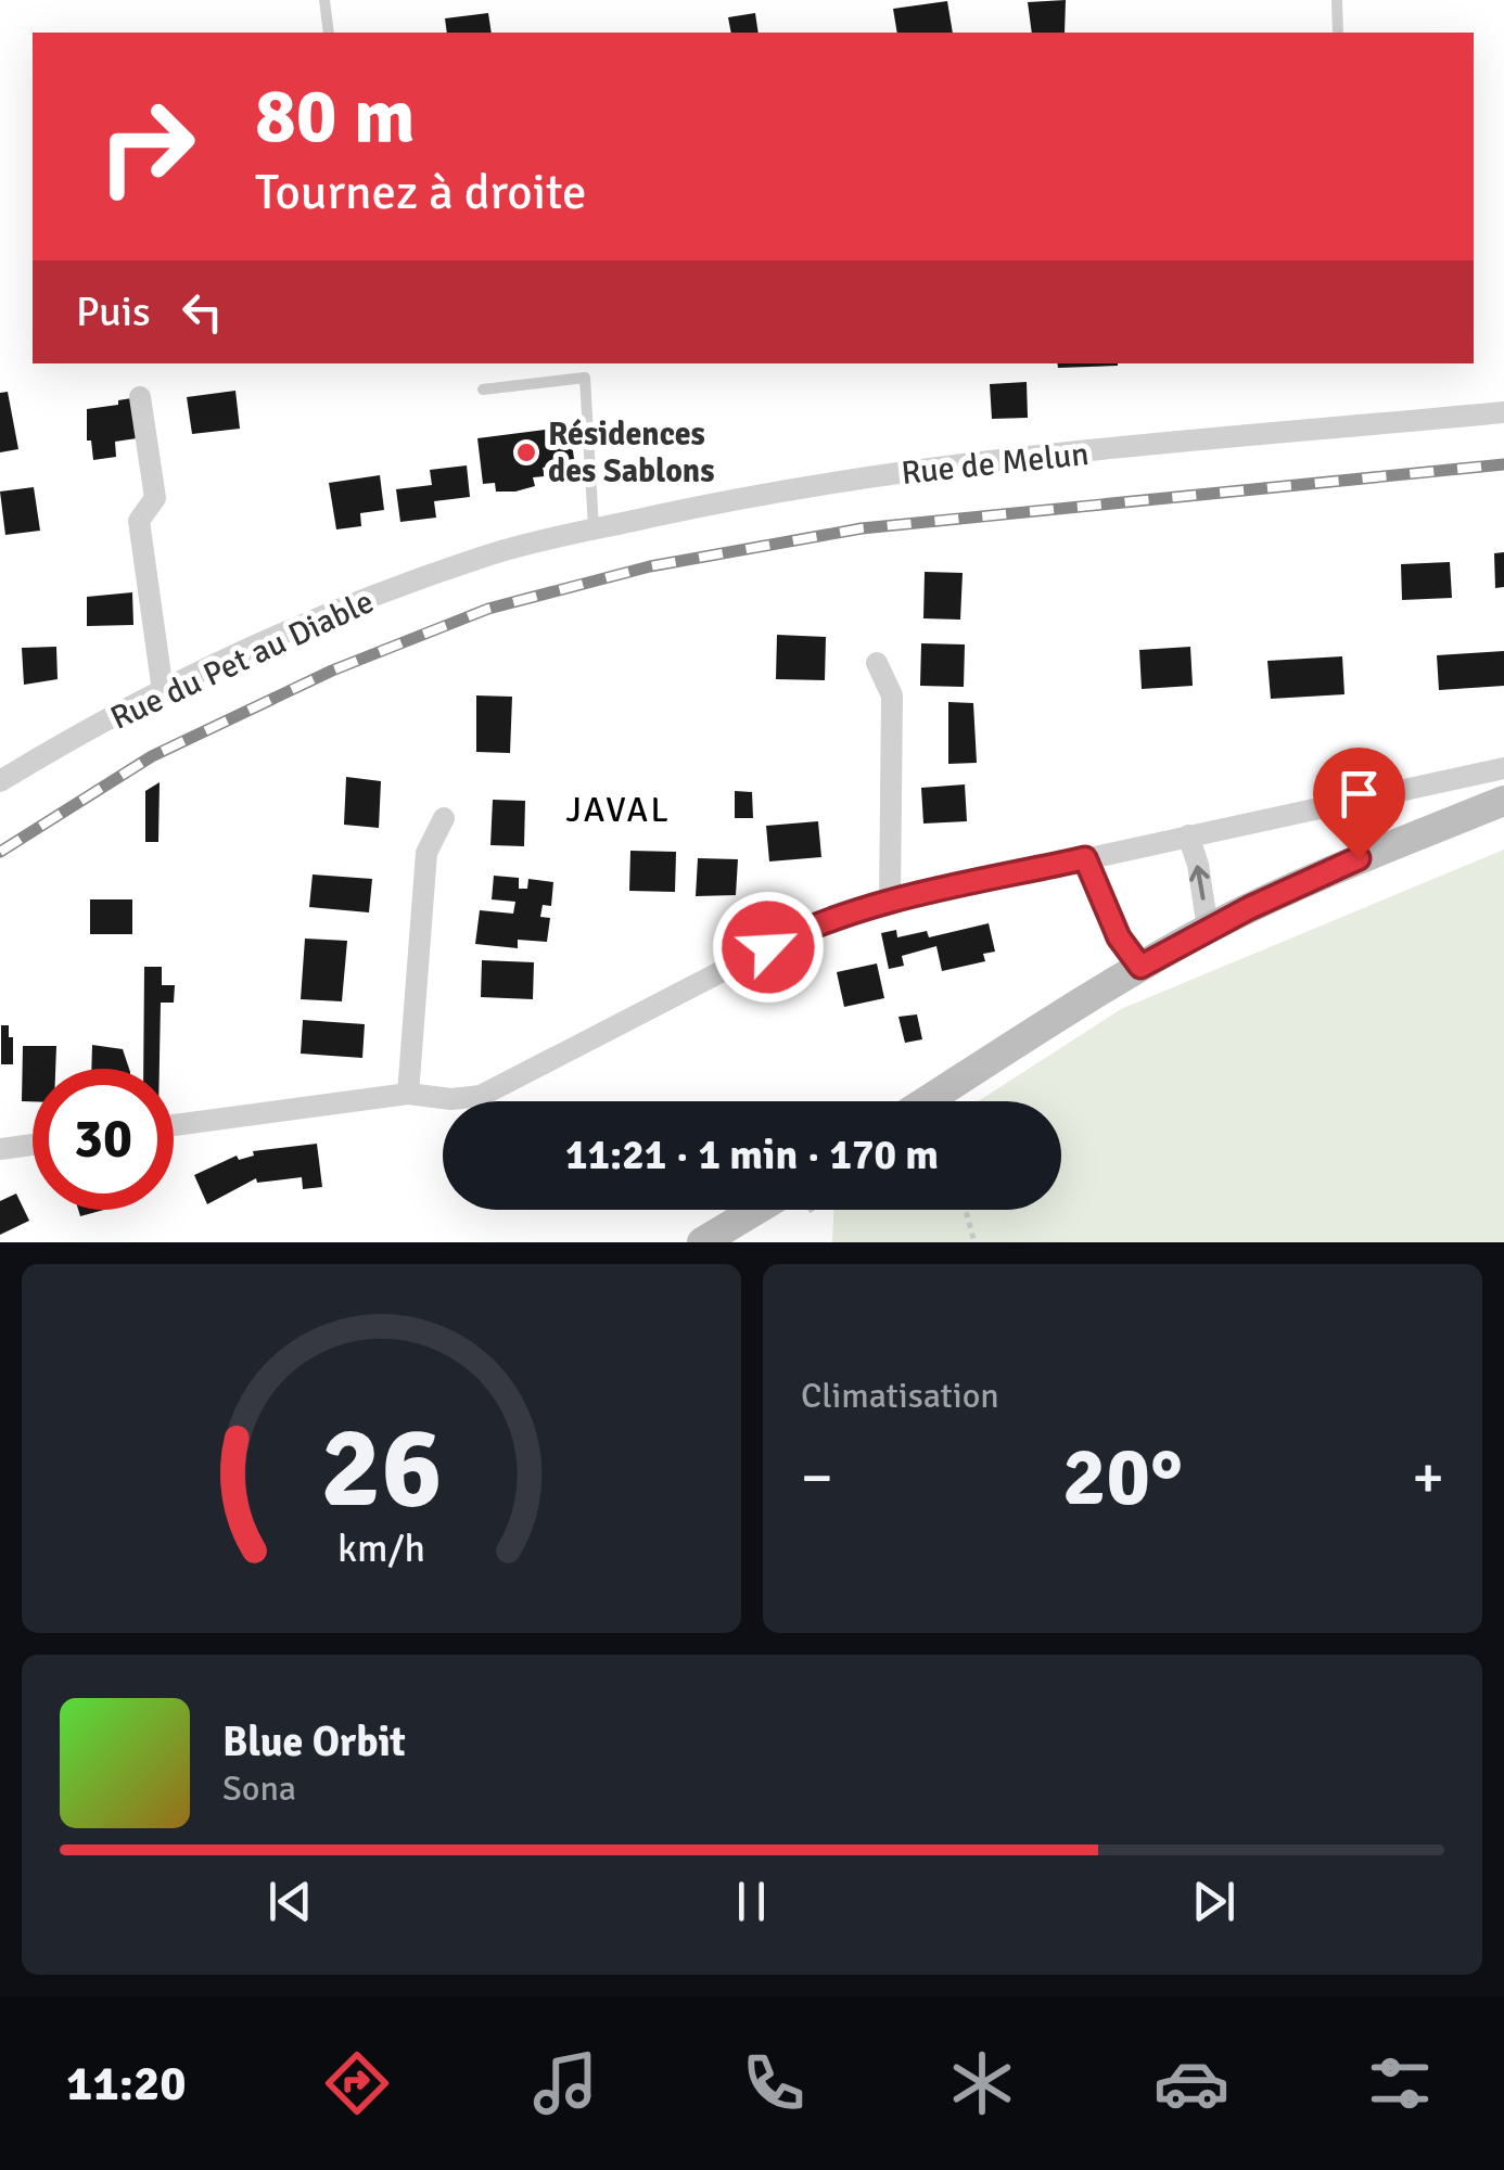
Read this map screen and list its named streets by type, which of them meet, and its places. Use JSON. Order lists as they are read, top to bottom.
{
  "streets": {
    "street": ["Rue de Melun", "Rue du Pet au Diable"]
  },
  "crossings": [
    ["Rue de Melun", "Rue du Pet au Diable"]
  ],
  "districts": ["JAVAL"],
  "places": ["Résidences des Sablons"],
  "page": {
    "turn": ["80 m", "Tournez à droite"],
    "then": "Puis",
    "limit": "30",
    "trip": "11:21 · 1 min · 170 m",
    "tile": "Climatisation",
    "heat": ["−", "20°", "+"],
    "song": ["Blue Orbit", "Sona"],
    "tabs": "11:20",
    "gauge": ["26", "km/h"]
  }
}
